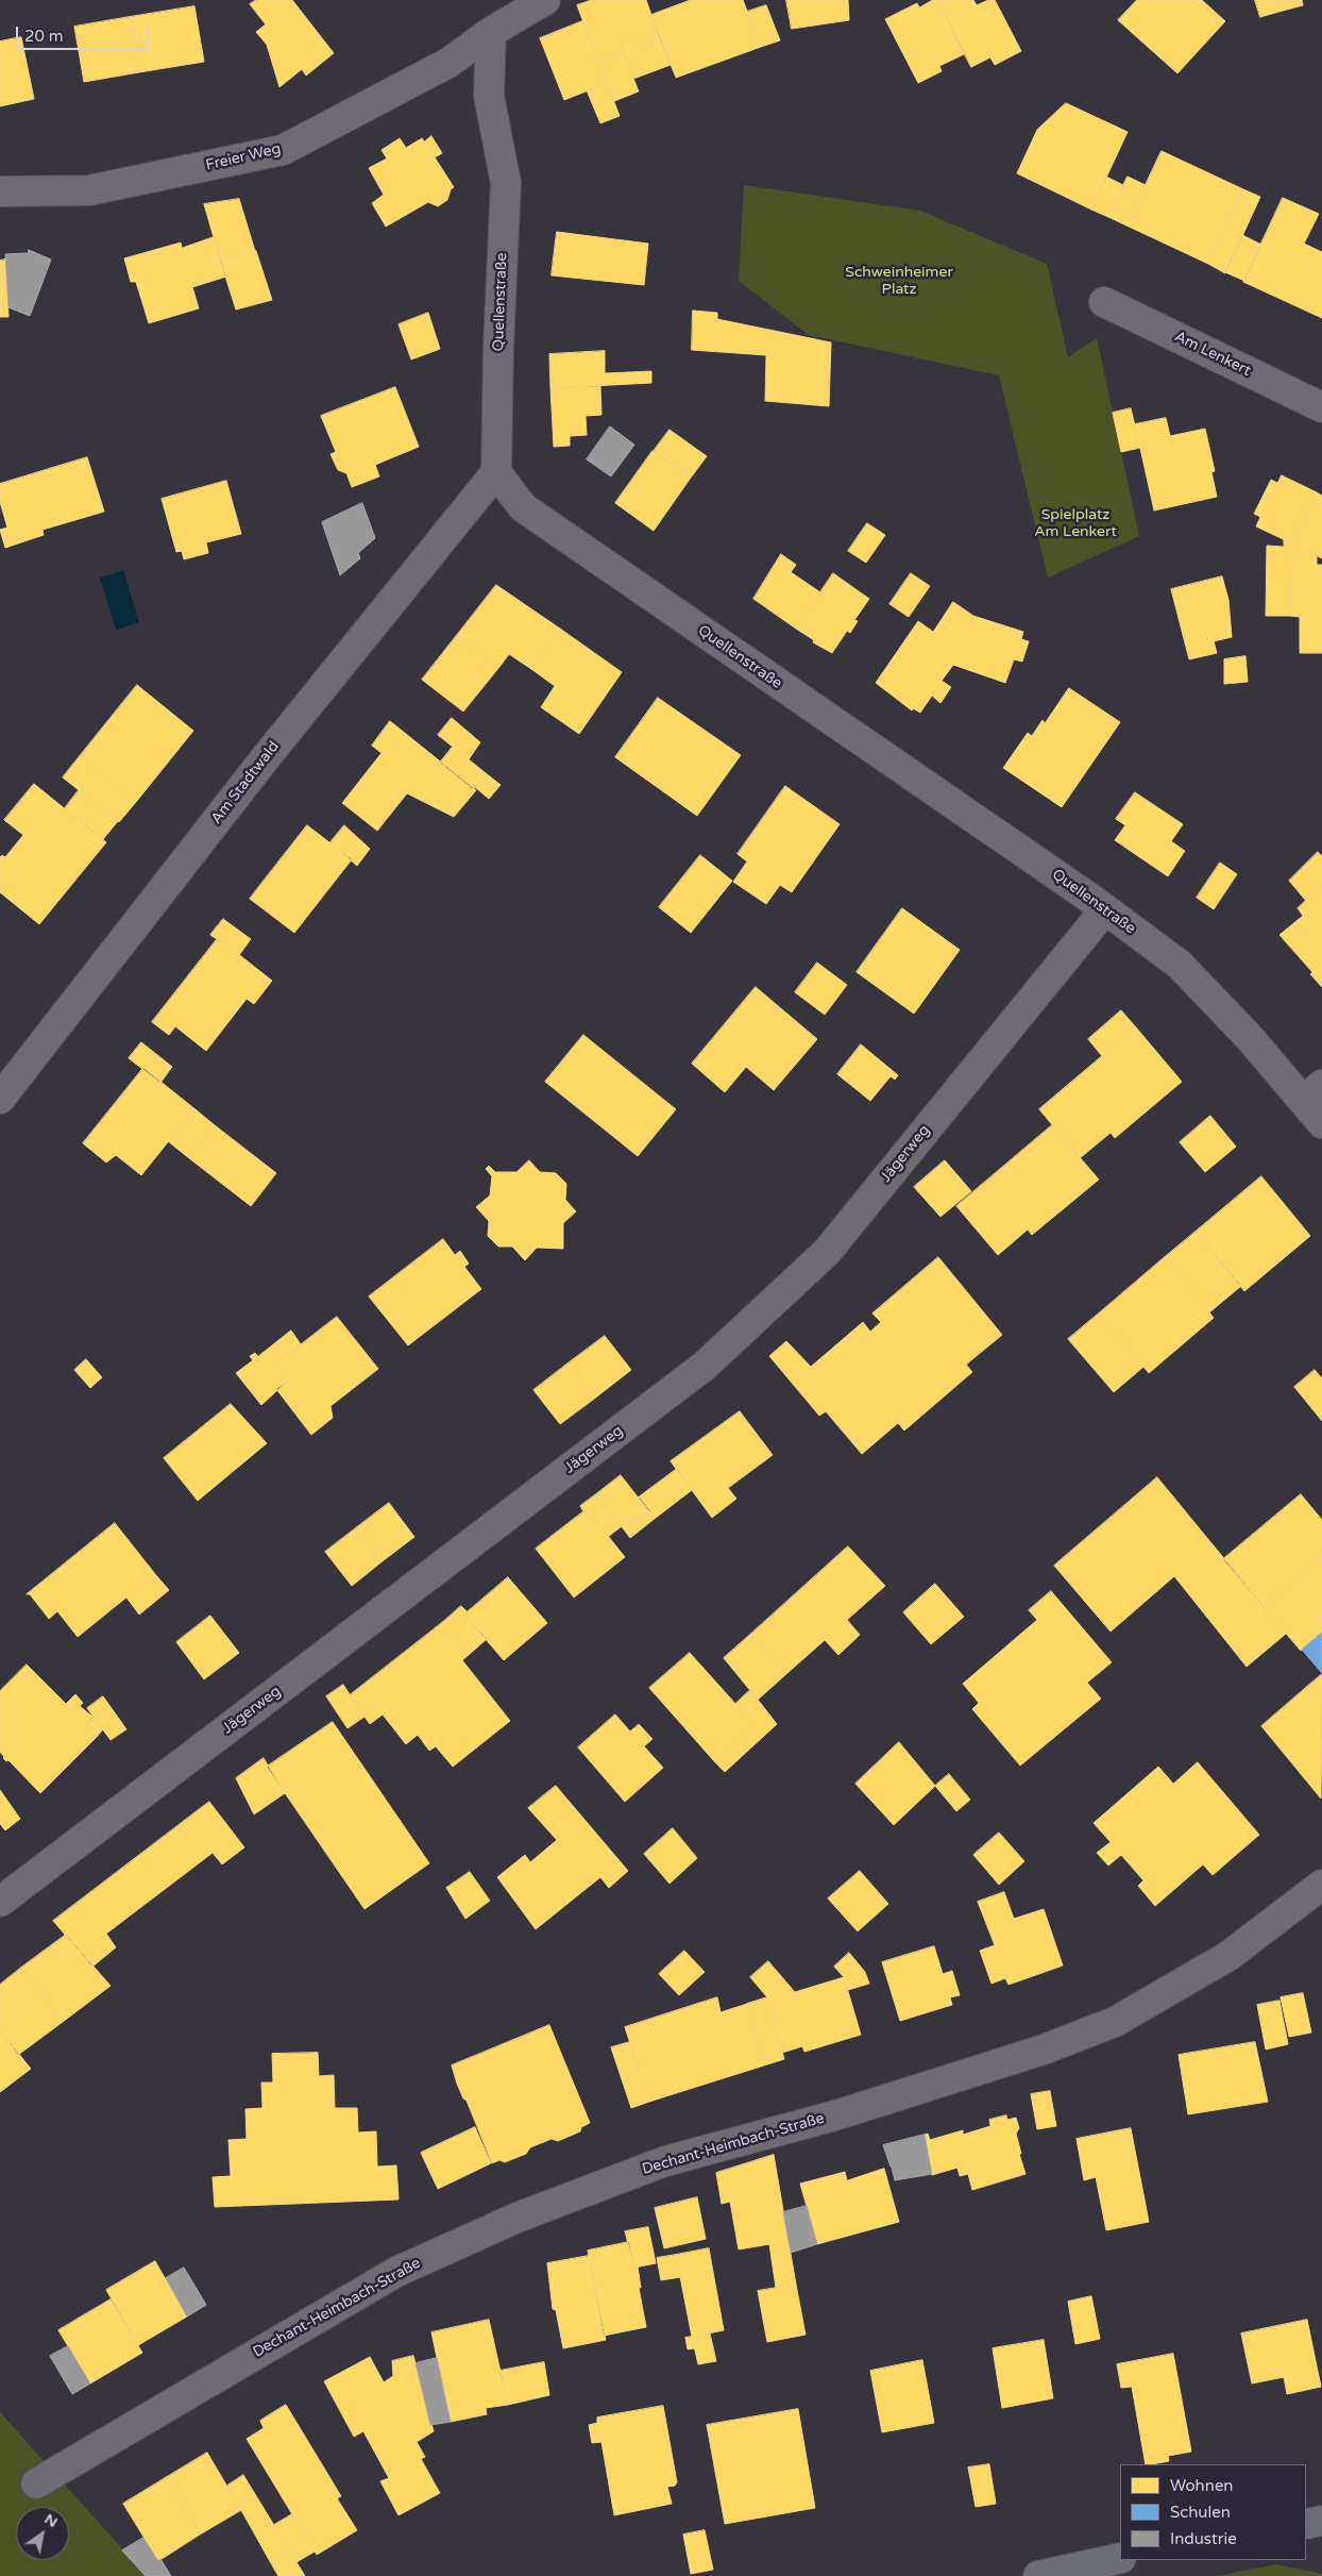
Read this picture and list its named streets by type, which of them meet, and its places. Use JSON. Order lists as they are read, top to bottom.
{
  "streets": {
    "street": [
      "Freier Weg",
      "Quellenstraße",
      "Am Lenkert",
      "Am Stadtwald",
      "Jägerweg",
      "Dechant-Heimbach-Straße"
    ]
  },
  "crossings": [
    ["Freier Weg", "Quellenstraße"],
    ["Quellenstraße", "Am Stadtwald"],
    ["Quellenstraße", "Jägerweg"]
  ],
  "parks": ["Schweinheimer Platz", "Spielplatz Am Lenkert"],
  "legend": ["Wohnen", "Schulen", "Industrie"],
  "scale_bar": "20 m",
  "north": "top right"
}
